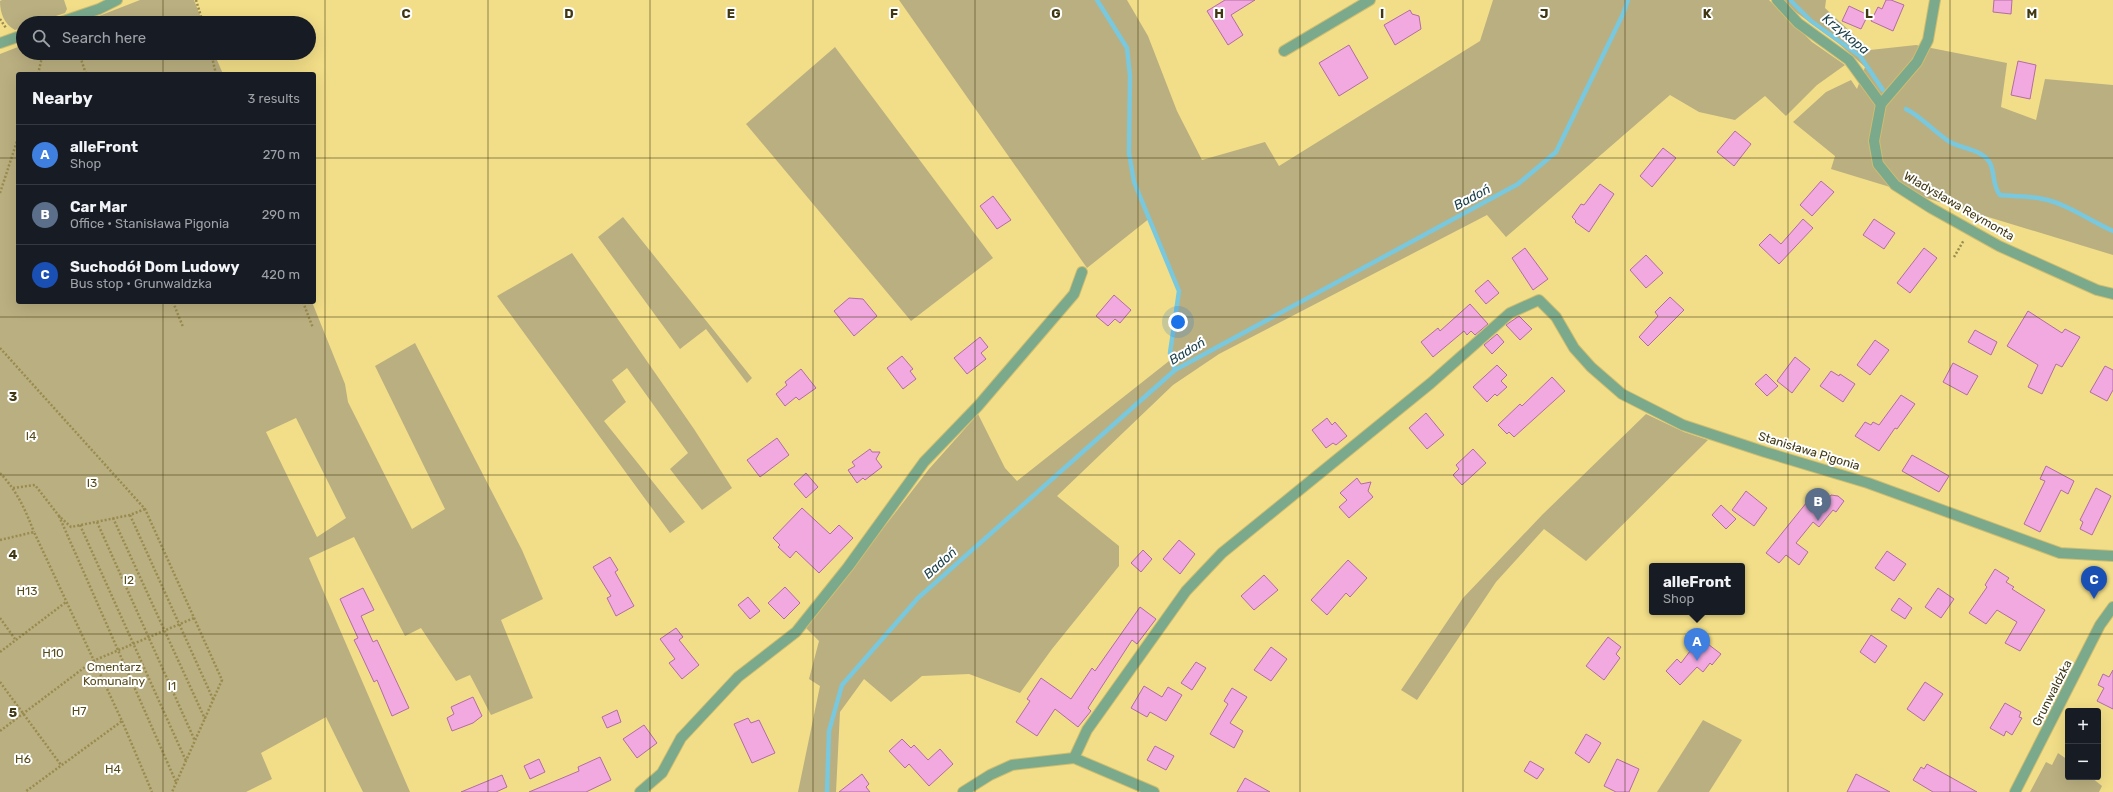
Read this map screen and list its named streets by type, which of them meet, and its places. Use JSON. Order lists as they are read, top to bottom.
{
  "streets": {
    "street": ["Władysława Reymonta", "Stanisława Pigonia", "Grunwaldzka"]
  },
  "water": ["Krzykopa", "Badoń"],
  "parks": [
    "I4",
    "I3",
    "I2",
    "H13",
    "H10",
    "Cmentarz Komunalny",
    "I1",
    "H7",
    "H6",
    "H4"
  ],
  "page": {
    "search": "Search here",
    "heading": ["Nearby", "3 results"],
    "list": [
      {
        "mark": "A",
        "name": "alleFront",
        "note": "Shop",
        "value": "270 m"
      },
      {
        "mark": "B",
        "name": "Car Mar",
        "note": "Office · Stanisława Pigonia",
        "value": "290 m"
      },
      {
        "mark": "C",
        "name": "Suchodół Dom Ludowy",
        "note": "Bus stop · Grunwaldzka",
        "value": "420 m"
      }
    ],
    "pins": ["B", "C", "A"],
    "popup": ["alleFront", "Shop"],
    "map_buttons": ["+", "−"]
  },
  "grid": {
    "columns": [
      "C",
      "D",
      "E",
      "F",
      "G",
      "H",
      "I",
      "J",
      "K",
      "L",
      "M"
    ],
    "rows": ["3", "4", "5"]
  }
}
